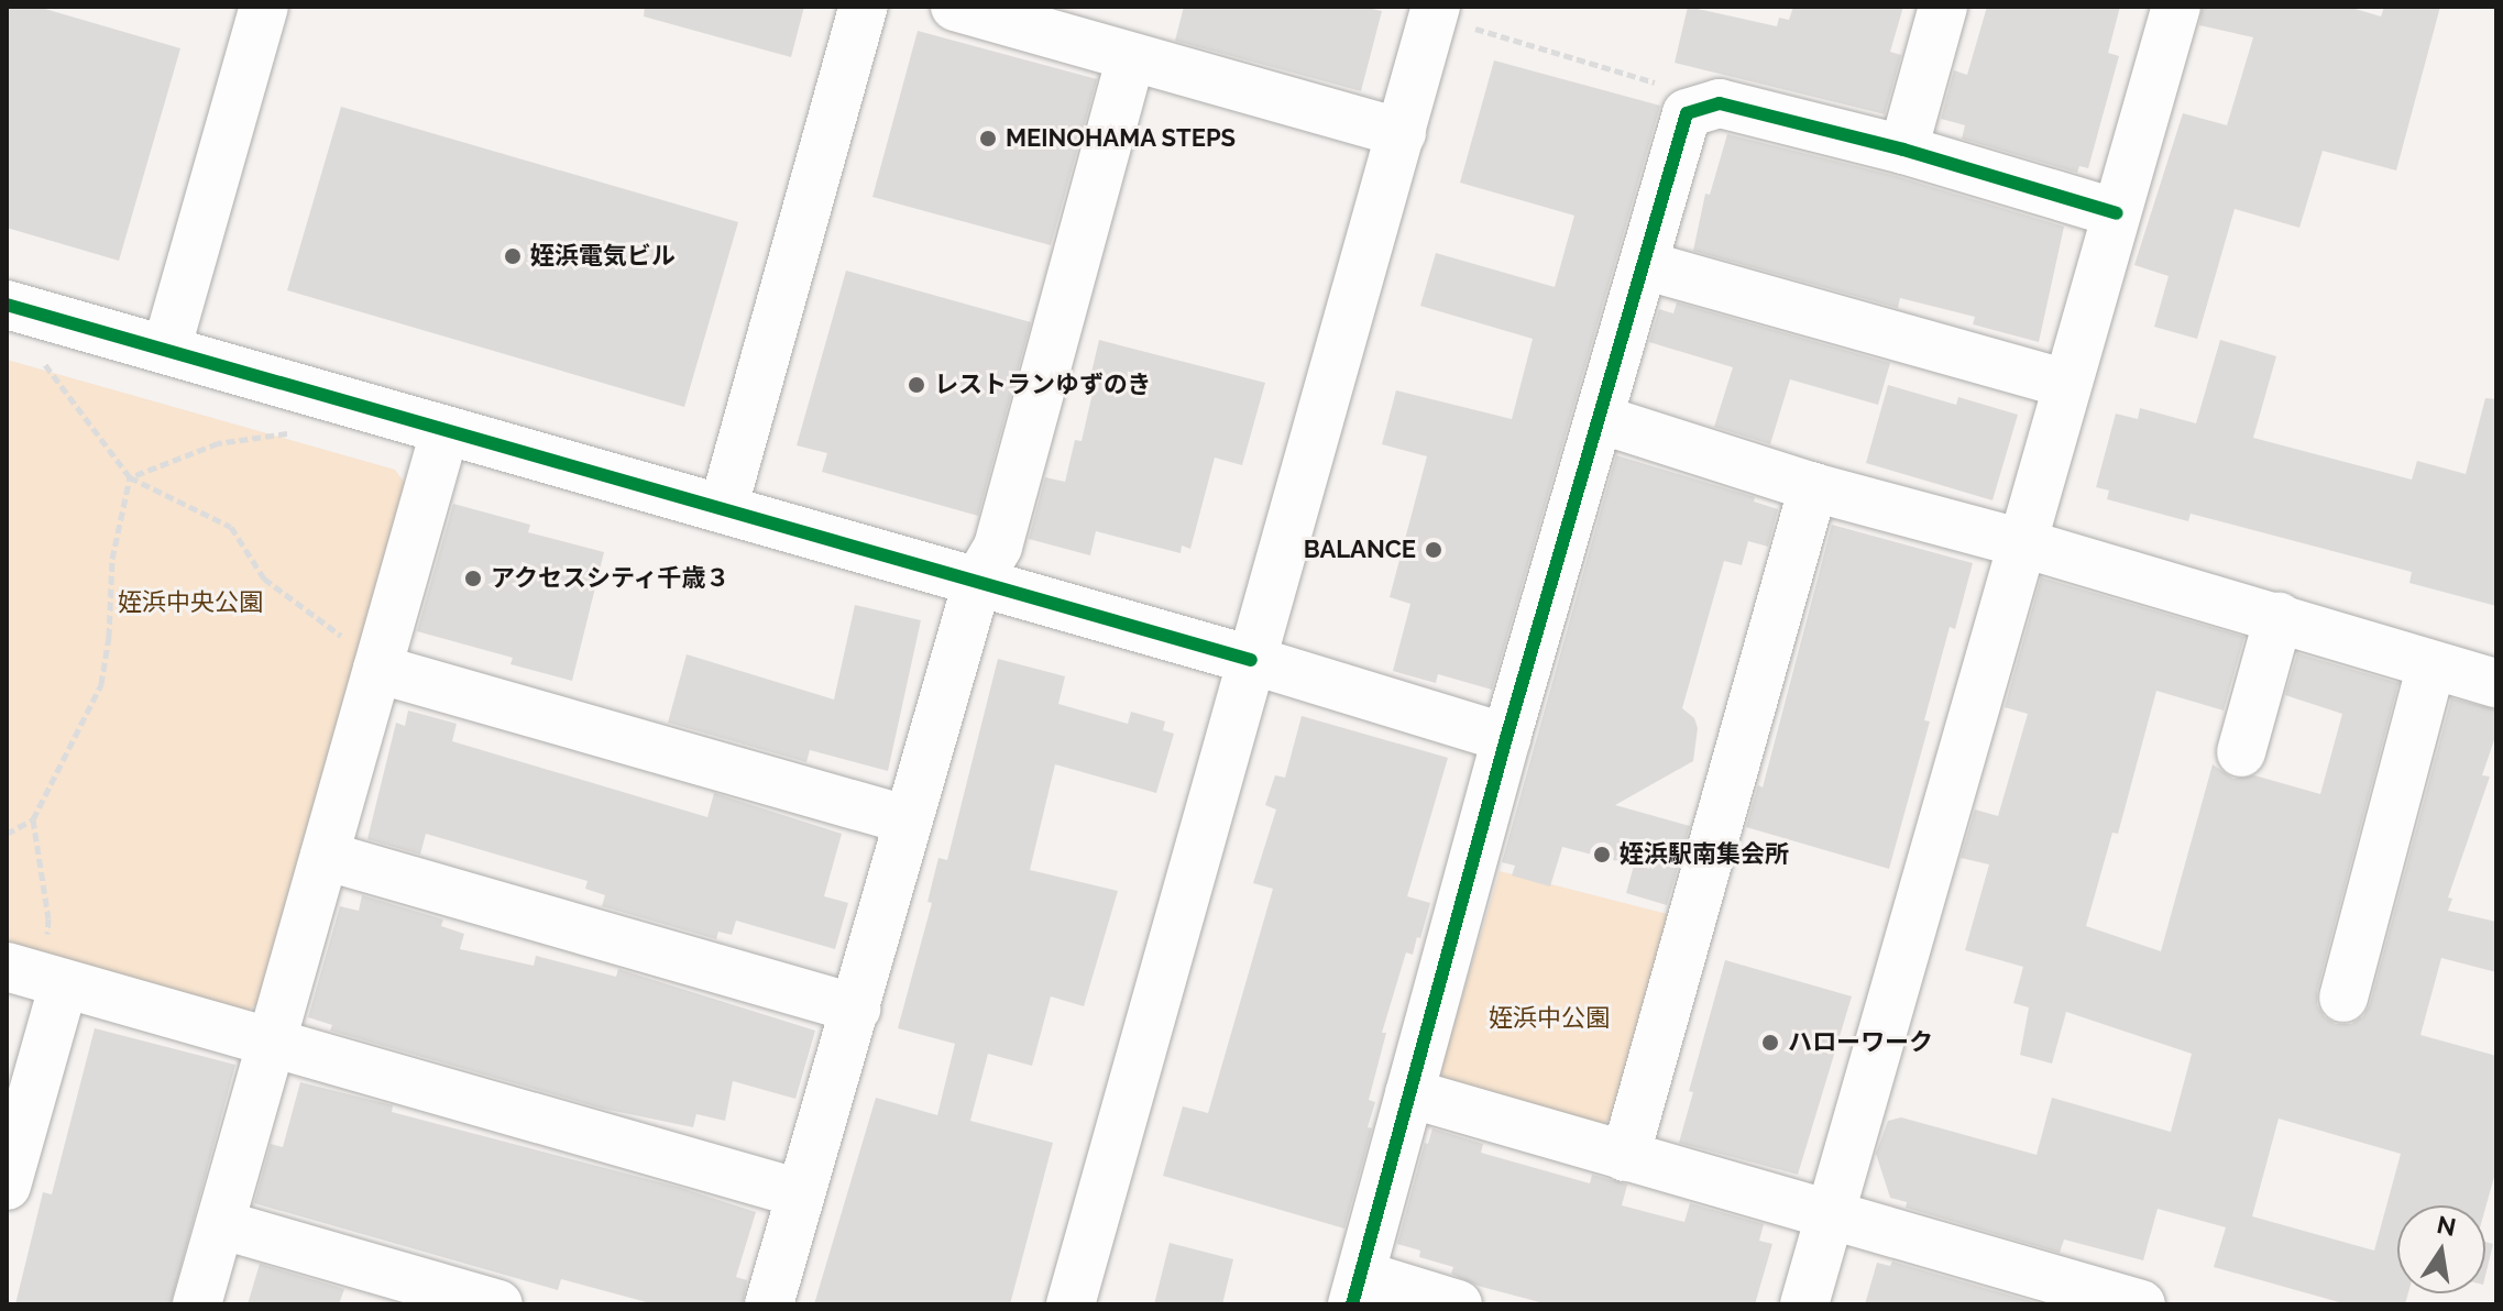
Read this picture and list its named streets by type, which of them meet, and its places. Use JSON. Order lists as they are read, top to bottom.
{
  "parks": ["姪浜中央公園", "姪浜中公園"],
  "places": [
    "MEINOHAMA STEPS",
    "姪浜電気ビル",
    "レストランゆずのき",
    "BALANCE",
    "アクセスシティ千歳３",
    "姪浜駅南集会所",
    "ハローワーク"
  ],
  "north": "top"
}
